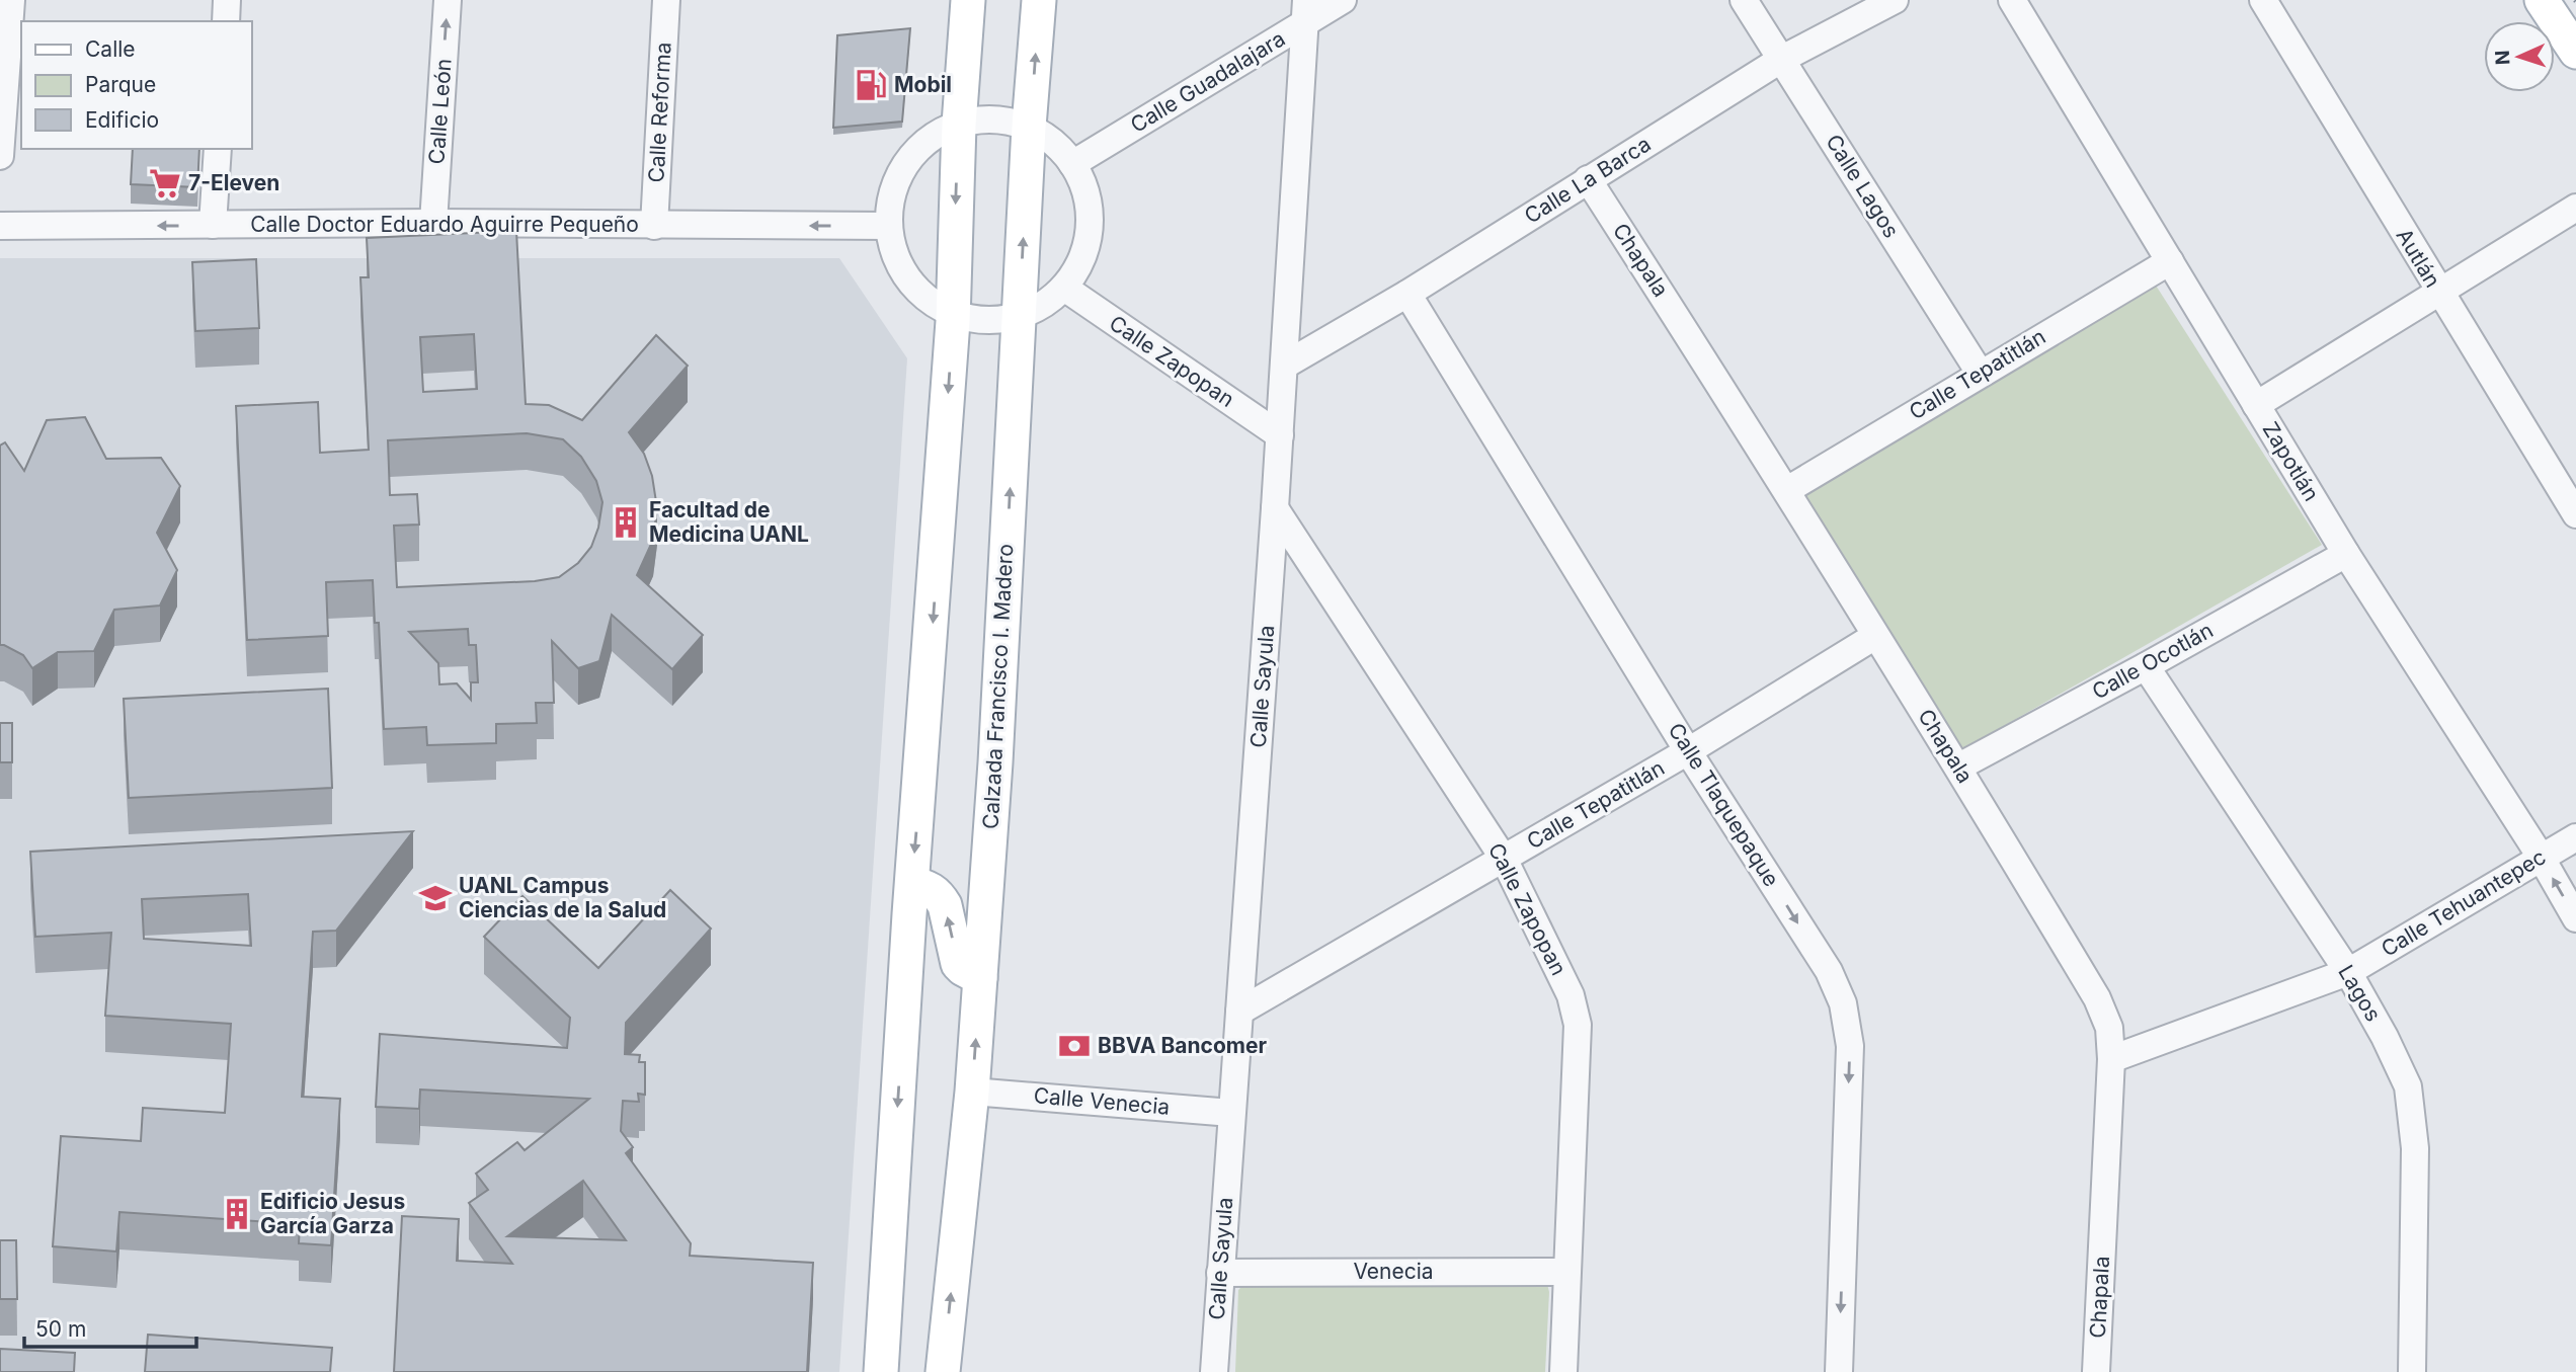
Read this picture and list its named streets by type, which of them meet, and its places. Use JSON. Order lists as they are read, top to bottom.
{
  "streets": {
    "main road": ["Calzada Francisco I. Madero"],
    "street": [
      "Calle Guadalajara",
      "Calle León",
      "Calle Reforma",
      "Calle La Barca",
      "Calle Lagos",
      "Calle Doctor Eduardo Aguirre Pequeño",
      "Autlán",
      "Chapala",
      "Calle Zapopan",
      "Calle Tepatitlán",
      "Zapotlán",
      "Calle Ocotlán",
      "Calle Sayula",
      "Calle Tlaquepaque",
      "Calle Tehuantepec",
      "Lagos",
      "Calle Venecia",
      "Venecia"
    ]
  },
  "crossings": [
    ["Calle Guadalajara", "Calle Sayula"],
    ["Calle León", "Calle Doctor Eduardo Aguirre Pequeño"],
    ["Calle Reforma", "Calle Doctor Eduardo Aguirre Pequeño"],
    ["Calle La Barca", "Calle Lagos"],
    ["Calle La Barca", "Chapala"],
    ["Calle La Barca", "Calle Sayula"],
    ["Calle La Barca", "Calle Tlaquepaque"],
    ["Calle Lagos", "Calle Tepatitlán"],
    ["Chapala", "Calle Tepatitlán"],
    ["Chapala", "Calle Ocotlán"],
    ["Chapala", "Calle Tehuantepec"],
    ["Calle Zapopan", "Calle Tepatitlán"],
    ["Calle Zapopan", "Calle Sayula"],
    ["Calle Zapopan", "Venecia"],
    ["Calle Tepatitlán", "Zapotlán"],
    ["Calle Tepatitlán", "Calle Sayula"],
    ["Calle Tepatitlán", "Calle Tlaquepaque"],
    ["Zapotlán", "Calle Ocotlán"],
    ["Zapotlán", "Calle Tehuantepec"],
    ["Calle Ocotlán", "Lagos"],
    ["Calzada Francisco I. Madero", "Calle Venecia"],
    ["Calle Sayula", "Calle Venecia"],
    ["Calle Sayula", "Venecia"],
    ["Calle Tehuantepec", "Lagos"]
  ],
  "one_way": ["Calle Doctor Eduardo Aguirre Pequeño", "Calle Tlaquepaque"],
  "places": {
    "fuel station": ["Mobil"],
    "supermarket": ["7-Eleven"],
    "building": ["Facultad de Medicina UANL", "Edificio Jesus García Garza"],
    "school or university": ["UANL Campus Ciencias de la Salud"],
    "bank": ["BBVA Bancomer"]
  },
  "legend": ["Calle", "Parque", "Edificio"],
  "scale_bar": "50 m",
  "north": "left"
}
